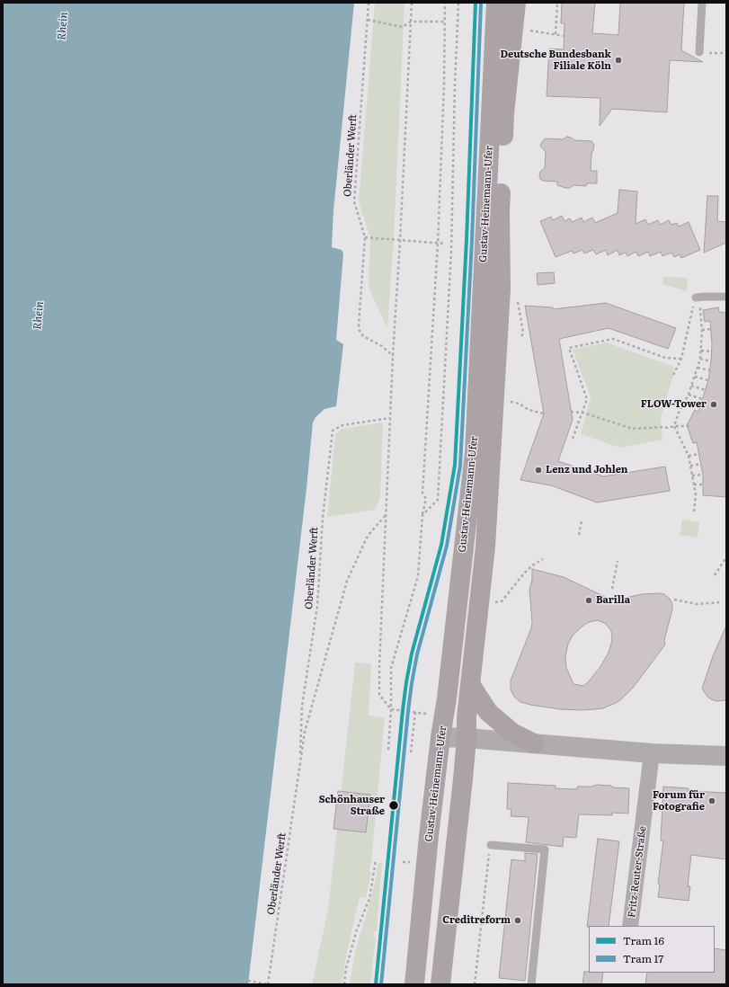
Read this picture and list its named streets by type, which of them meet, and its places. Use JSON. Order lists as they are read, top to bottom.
{
  "streets": {
    "main road": ["Gustav-Heinemann-Ufer"],
    "street": ["Fritz-Reuter-Straße"],
    "path": ["Oberländer Werft"]
  },
  "water": ["Rhein"],
  "places": [
    "Deutsche Bundesbank Filiale Köln",
    "FLOW-Tower",
    "Lenz und Johlen",
    "Barilla",
    "Forum für Fotografie",
    "Schönhauser Straße",
    "Creditreform"
  ],
  "lines": ["tram line 16", "tram line 17"],
  "legend": ["Tram 16", "Tram 17"]
}
